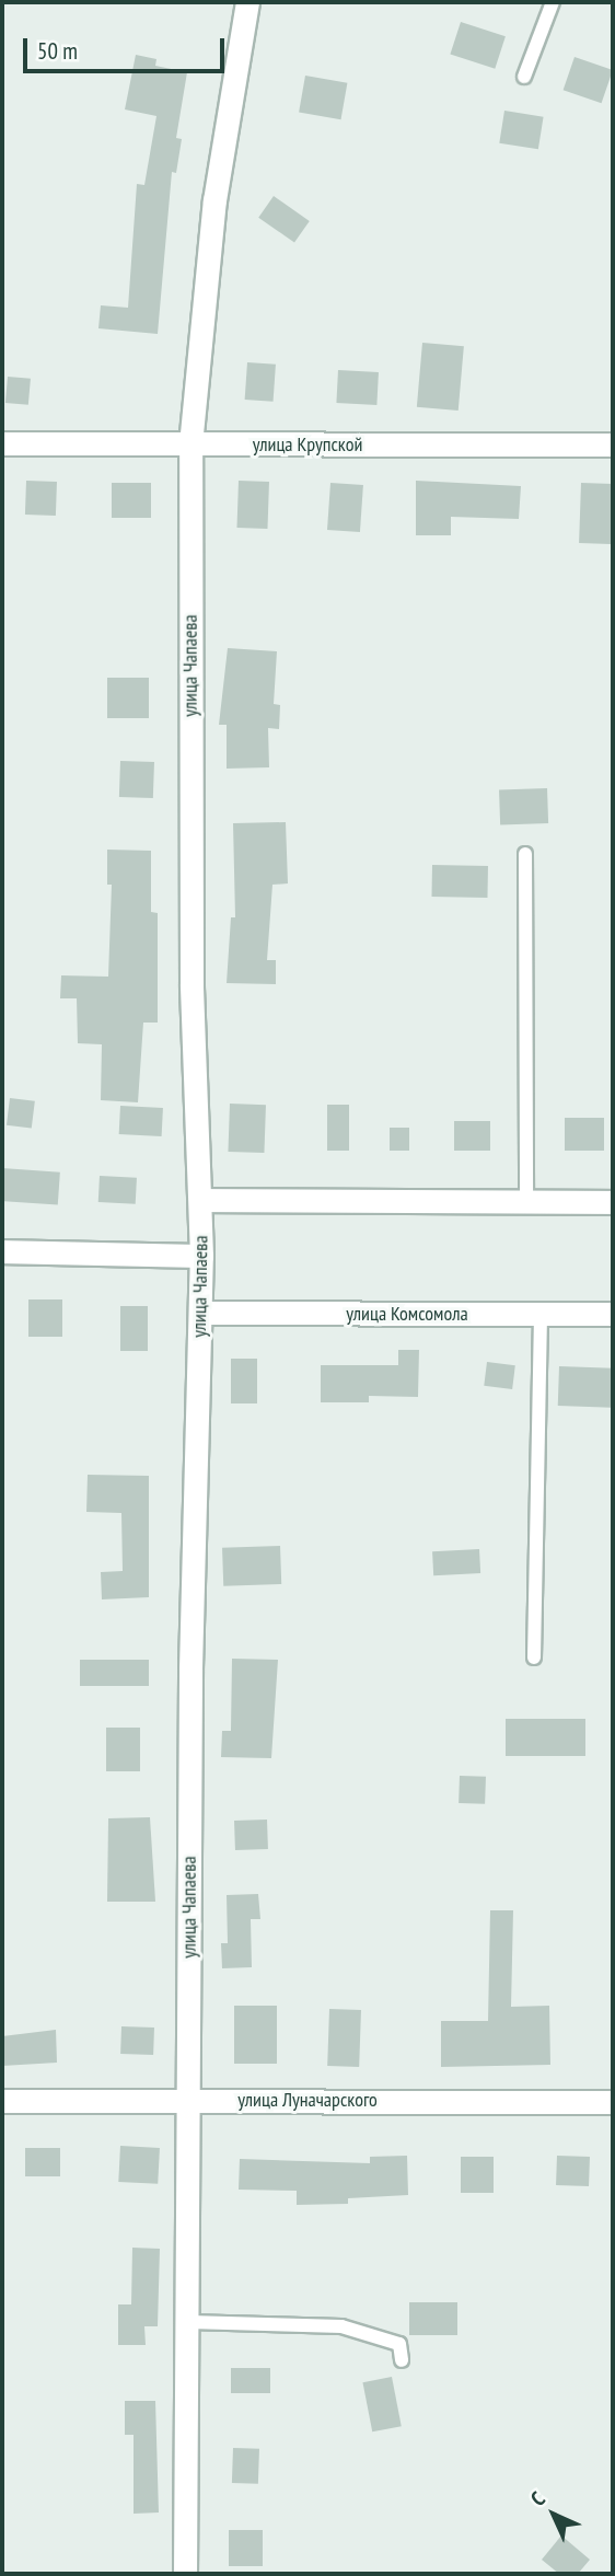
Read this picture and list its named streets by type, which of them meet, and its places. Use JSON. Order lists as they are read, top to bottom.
{
  "streets": {
    "street": [
      "улица Крупской",
      "улица Чапаева",
      "улица Комсомола",
      "улица Луначарского"
    ]
  },
  "crossings": [
    ["улица Крупской", "улица Чапаева"],
    ["улица Чапаева", "улица Комсомола"],
    ["улица Чапаева", "улица Луначарского"]
  ],
  "scale_bar": "50 m",
  "north": "top left"
}
